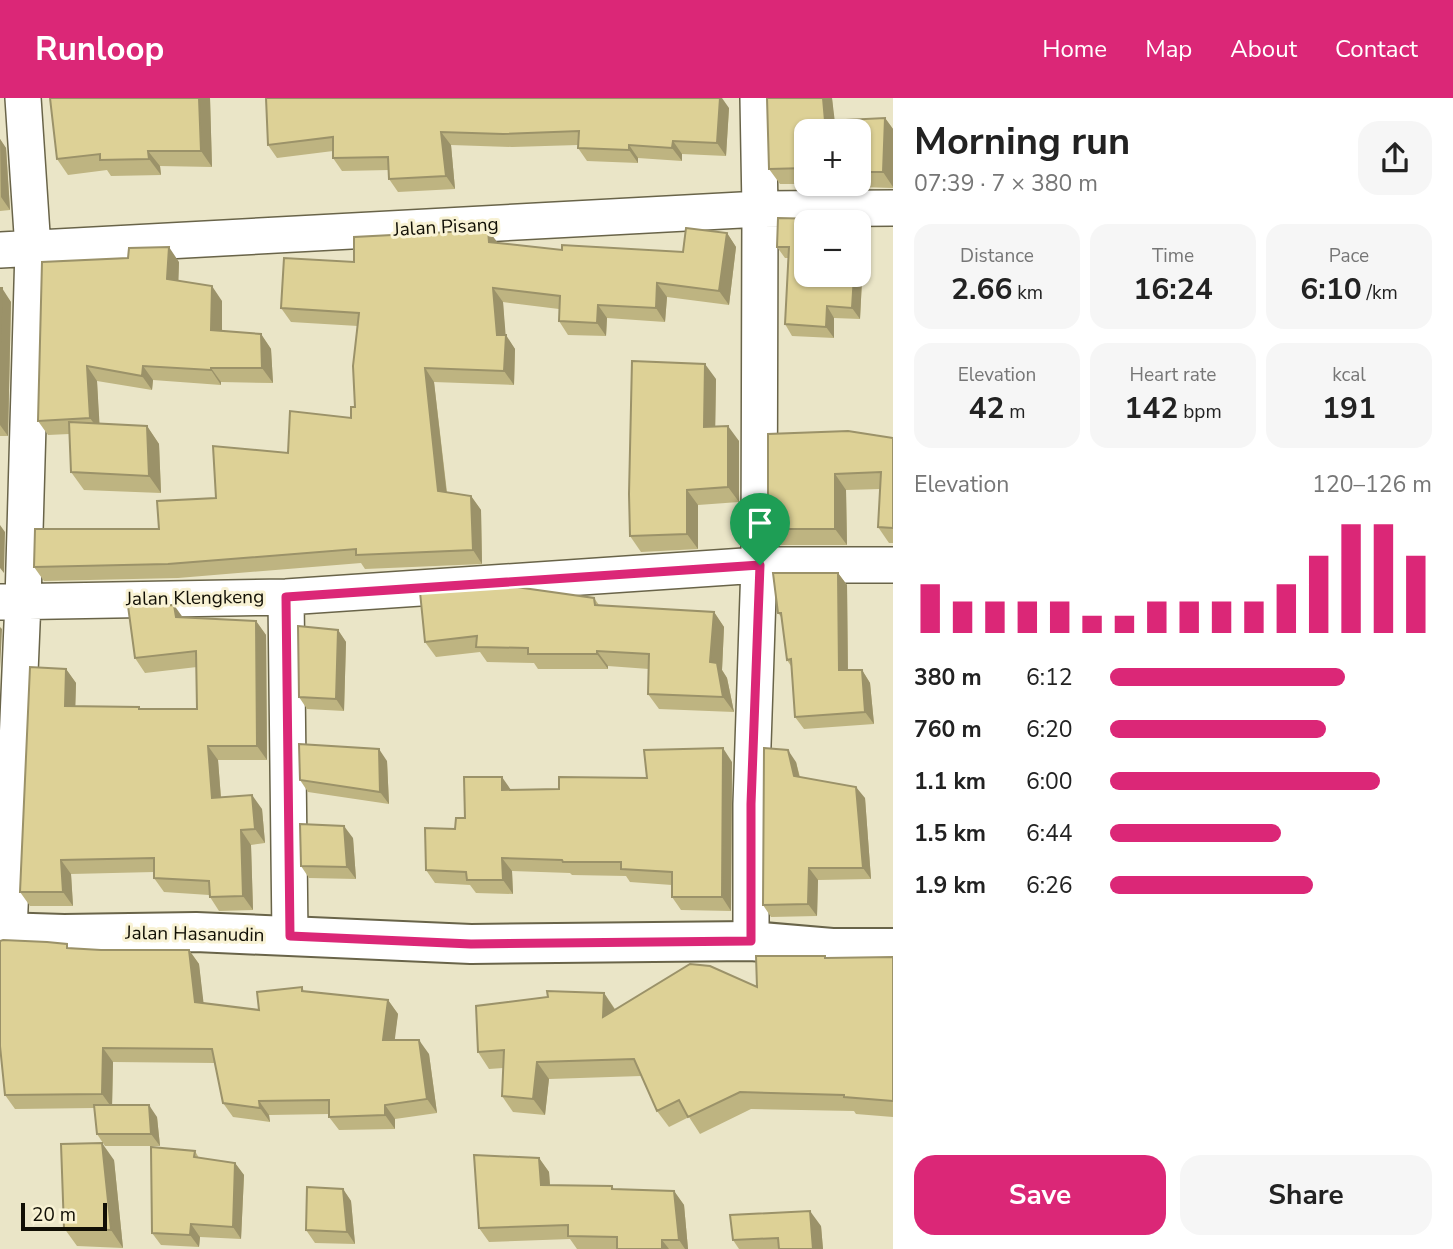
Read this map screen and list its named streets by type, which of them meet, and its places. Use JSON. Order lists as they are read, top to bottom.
{
  "streets": {
    "main road": ["Jalan Hasanudin"],
    "street": ["Jalan Pisang", "Jalan Klengkeng"]
  },
  "scale_bar": "20 m",
  "page": {
    "header": "Runloop",
    "nav": [
      "Home",
      "Map",
      "About",
      "Contact"
    ],
    "heading": ["Morning run", "07:39 · 7 × 380 m"],
    "map_buttons": ["+", "−"],
    "stats": [
      ["Distance", "2.66 km"],
      ["Time", "16:24"],
      ["Pace", "6:10 /km"],
      ["Elevation", "42 m"],
      ["Heart rate", "142 bpm"],
      ["kcal", "191"]
    ],
    "chart": ["Elevation", "120–126 m"],
    "list": [
      {
        "name": "380 m",
        "note": "6:12"
      },
      {
        "name": "760 m",
        "note": "6:20"
      },
      {
        "name": "1.1 km",
        "note": "6:00"
      },
      {
        "name": "1.5 km",
        "note": "6:44"
      },
      {
        "name": "1.9 km",
        "note": "6:26"
      }
    ],
    "buttons": ["Save", "Share"],
    "scale": "20 m"
  }
}
